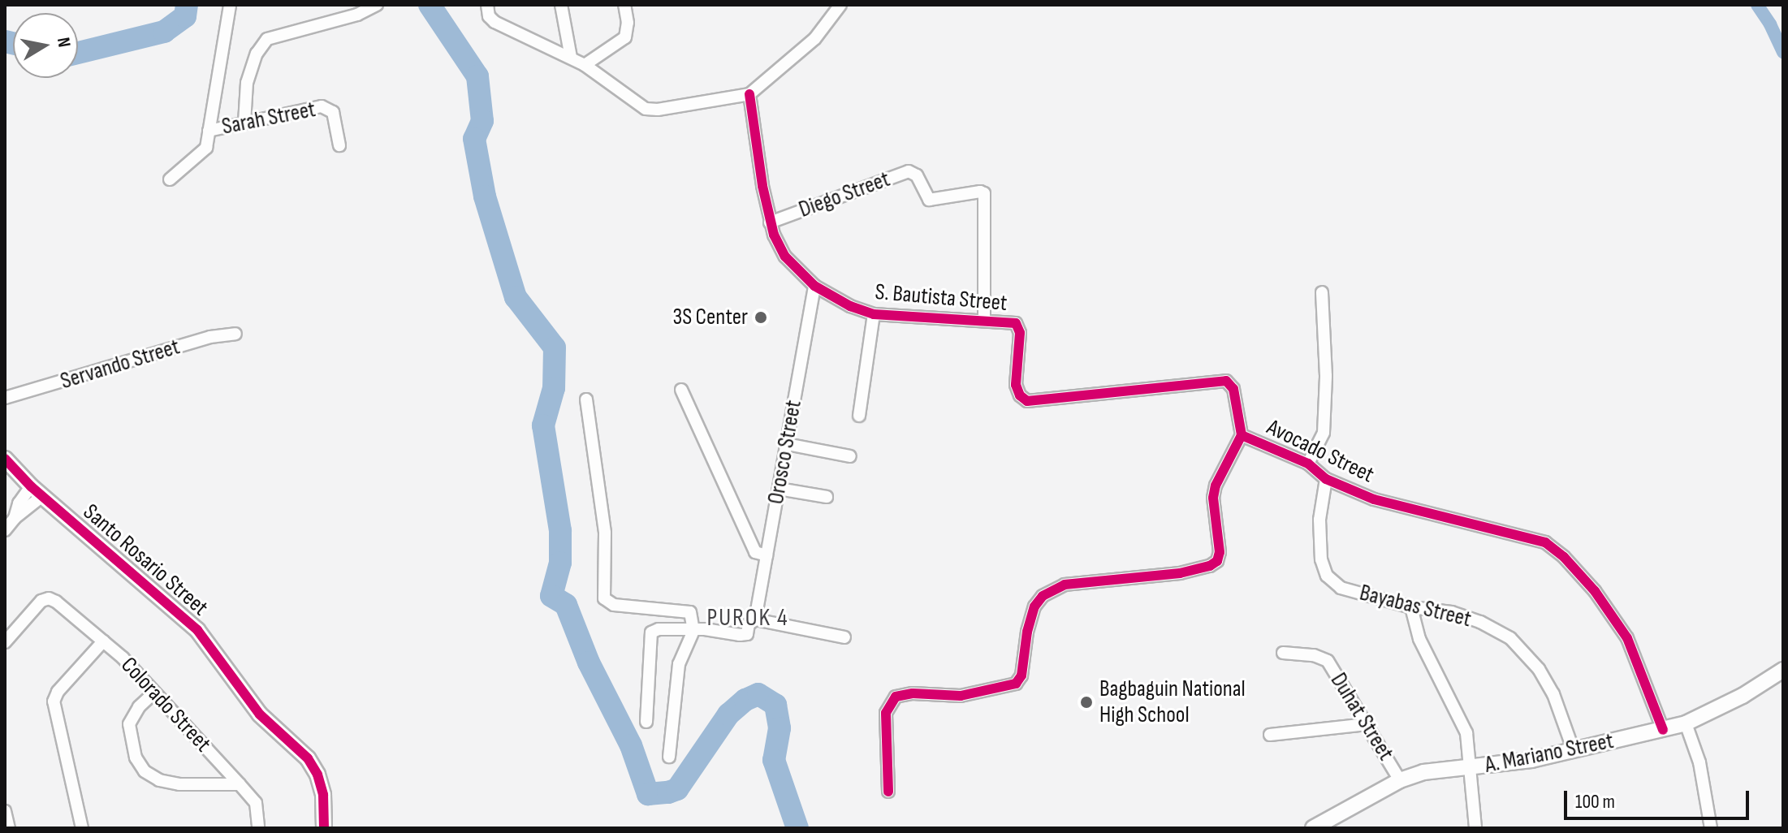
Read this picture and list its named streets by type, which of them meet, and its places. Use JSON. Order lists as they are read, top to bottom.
{
  "streets": {
    "street": [
      "Sarah Street",
      "Diego Street",
      "S. Bautista Street",
      "Servando Street",
      "Avocado Street",
      "Orosco Street",
      "Santo Rosario Street",
      "Bayabas Street",
      "Colorado Street",
      "Duhat Street",
      "A. Mariano Street"
    ]
  },
  "crossings": [
    ["Diego Street", "S. Bautista Street"],
    ["S. Bautista Street", "Avocado Street"],
    ["S. Bautista Street", "Orosco Street"],
    ["Avocado Street", "Bayabas Street"],
    ["Avocado Street", "A. Mariano Street"],
    ["Bayabas Street", "A. Mariano Street"],
    ["Duhat Street", "A. Mariano Street"]
  ],
  "districts": ["PUROK 4"],
  "places": ["3S Center", "Bagbaguin National High School"],
  "scale_bar": "100 m",
  "north": "right"
}
